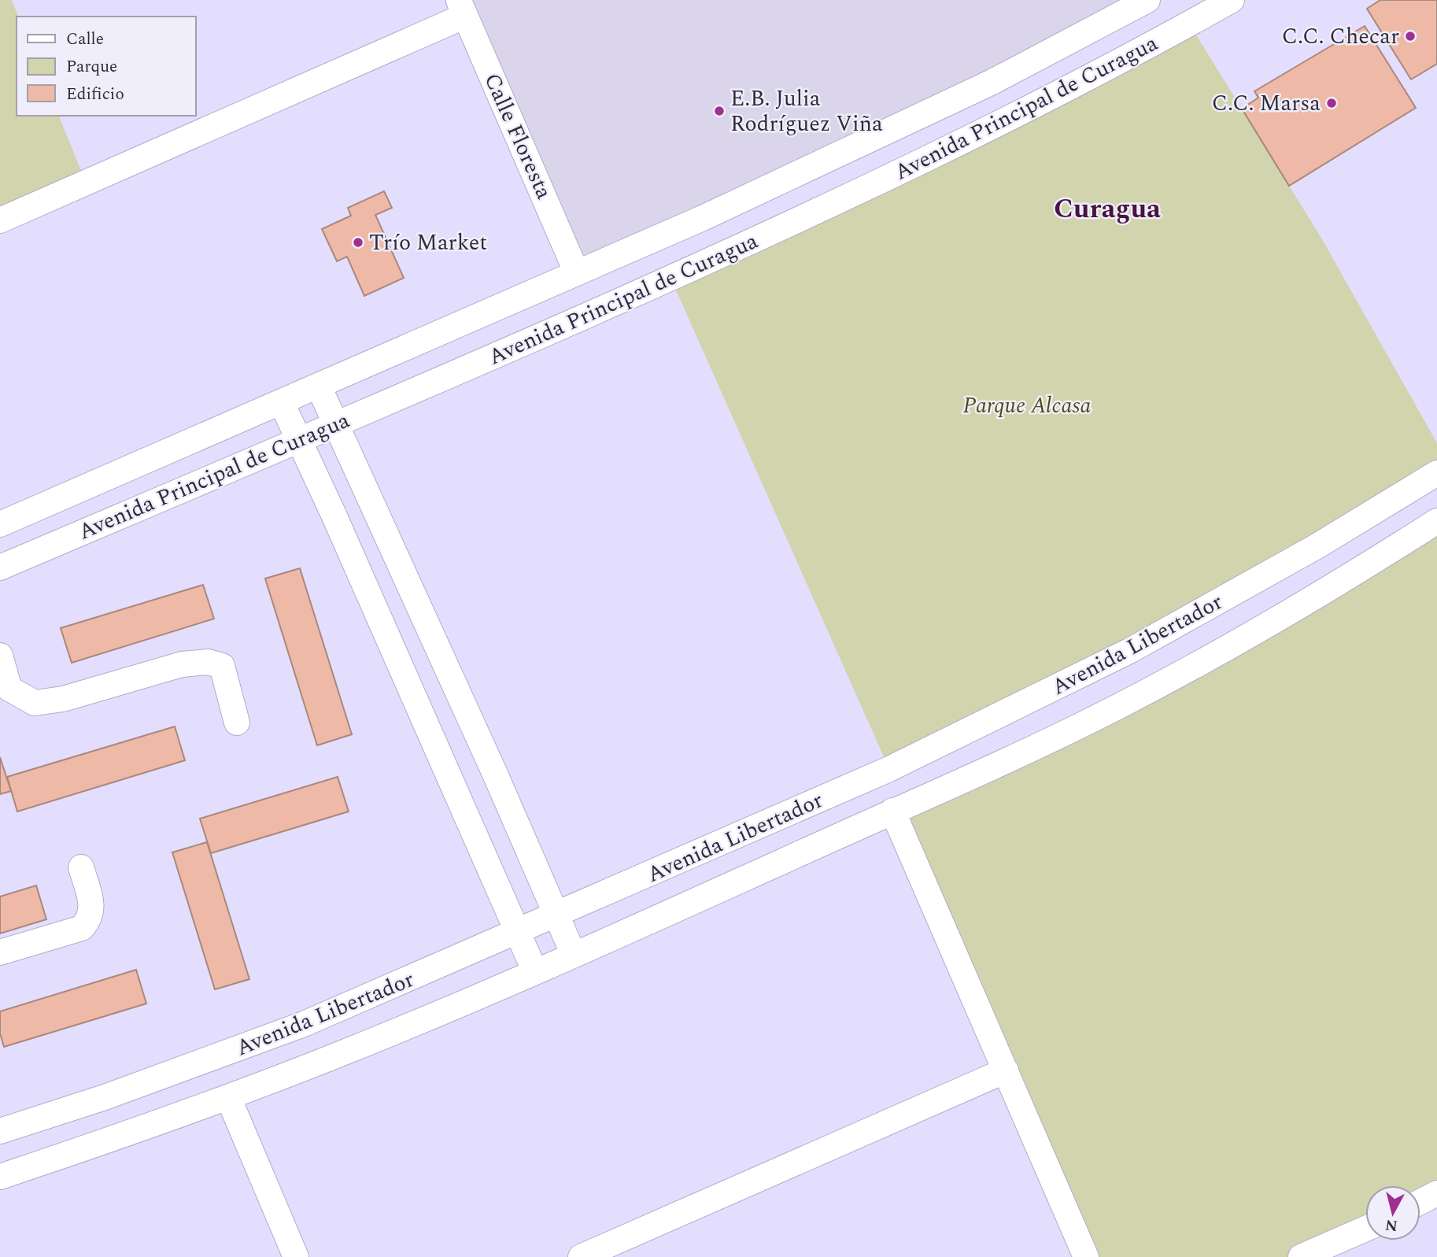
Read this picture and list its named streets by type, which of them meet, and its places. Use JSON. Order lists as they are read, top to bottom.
{
  "streets": {
    "street": ["Avenida Principal de Curagua", "Calle Floresta", "Avenida Libertador"]
  },
  "crossings": [
    ["Avenida Principal de Curagua", "Calle Floresta"]
  ],
  "districts": ["Curagua"],
  "parks": ["Parque Alcasa"],
  "places": [
    "C.C. Checar",
    "C.C. Marsa",
    "E.B. Julia Rodríguez Viña",
    "Trío Market"
  ],
  "legend": ["Calle", "Parque", "Edificio"],
  "north": "bottom"
}
